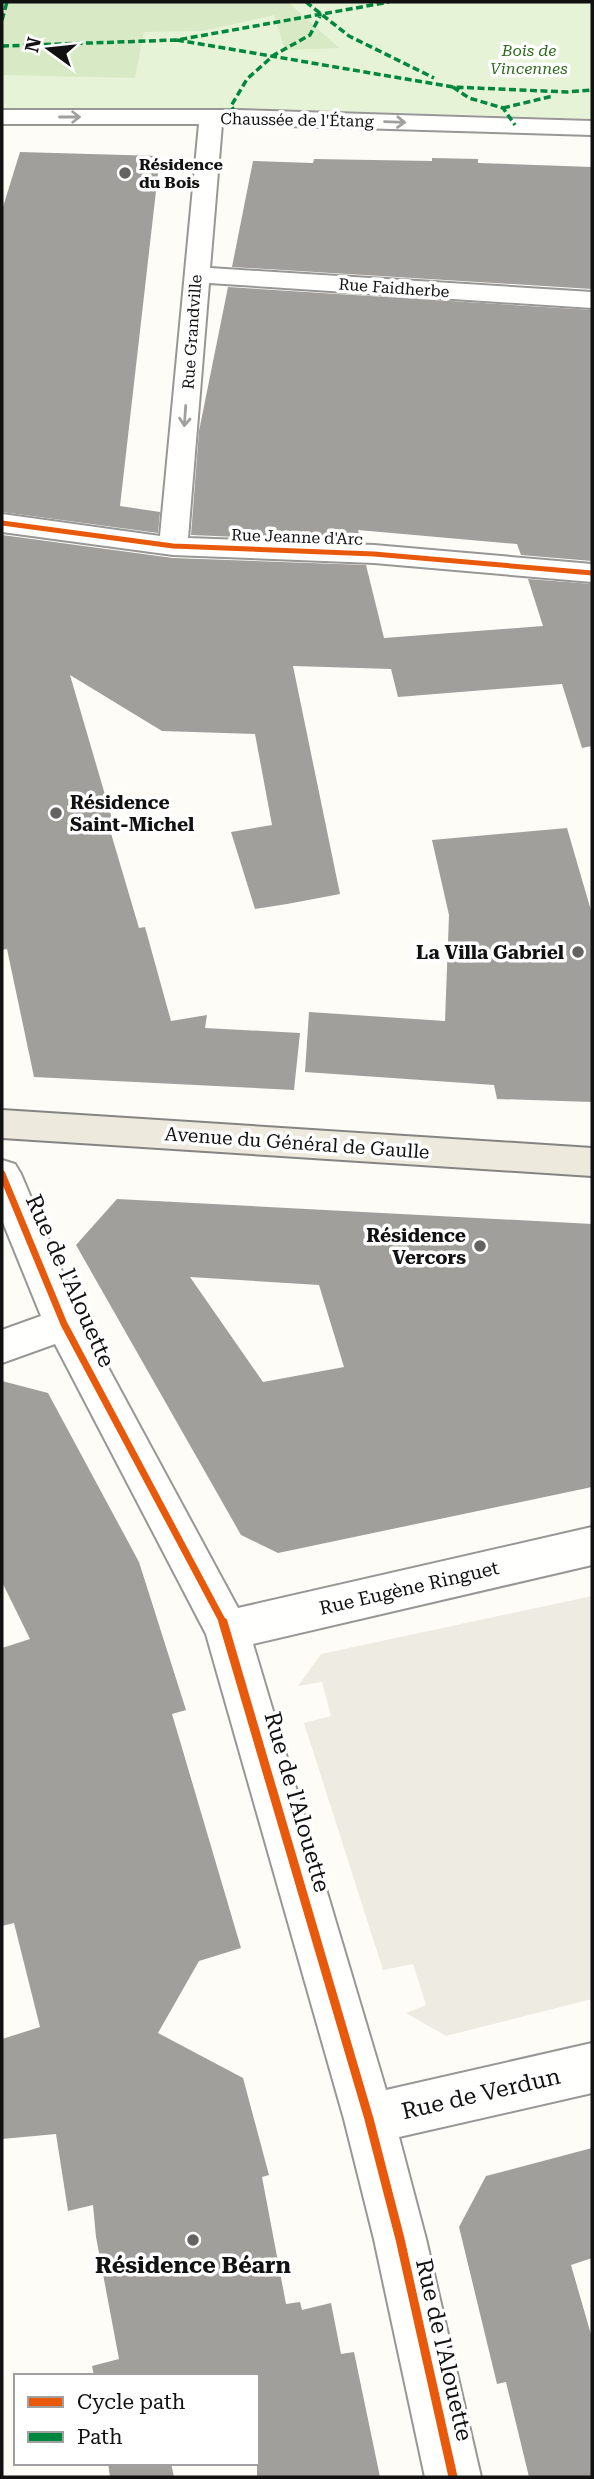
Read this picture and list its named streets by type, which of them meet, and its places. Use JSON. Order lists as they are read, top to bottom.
{
  "streets": {
    "main road": ["Avenue du Général de Gaulle"],
    "street": [
      "Chaussée de l'Étang",
      "Rue Faidherbe",
      "Rue Grandville",
      "Rue Jeanne d'Arc",
      "Rue de l'Alouette",
      "Rue Eugène Ringuet",
      "Rue de Verdun"
    ]
  },
  "crossings": [
    ["Chaussée de l'Étang", "Rue Grandville"],
    ["Rue Faidherbe", "Rue Grandville"],
    ["Rue Grandville", "Rue Jeanne d'Arc"],
    ["Rue de l'Alouette", "Rue Eugène Ringuet"],
    ["Rue de l'Alouette", "Rue de Verdun"]
  ],
  "one_way": ["Chaussée de l'Étang", "Rue Grandville"],
  "parks": ["Bois de Vincennes"],
  "places": [
    "Résidence du Bois",
    "Résidence Saint-Michel",
    "La Villa Gabriel",
    "Résidence Vercors",
    "Résidence Béarn"
  ],
  "legend": ["Cycle path", "Path"],
  "north": "left"
}
